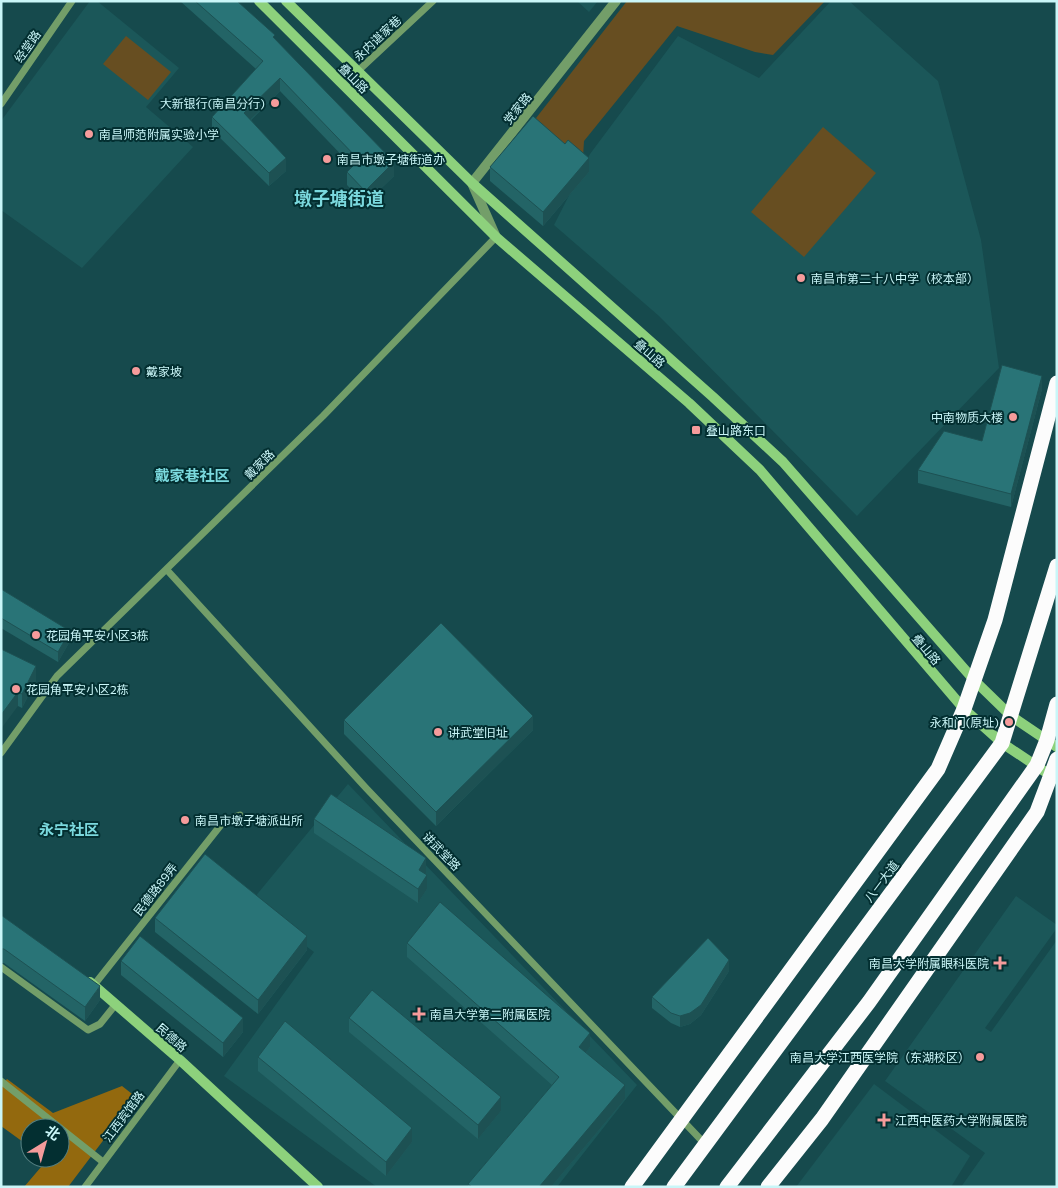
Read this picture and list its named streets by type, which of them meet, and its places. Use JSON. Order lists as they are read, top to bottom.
{
  "streets": {
    "highway": ["八一大道"],
    "main road": ["叠山路", "民德路"],
    "street": ["党家路"],
    "lane": [
      "永内谌家巷",
      "经堂路",
      "戴家路",
      "讲武堂路",
      "民德路89弄",
      "江西宾馆路"
    ]
  },
  "crossings": [
    ["永内谌家巷", "叠山路"],
    ["叠山路", "党家路"],
    ["叠山路", "戴家路"],
    ["叠山路", "八一大道"],
    ["戴家路", "讲武堂路"],
    ["讲武堂路", "八一大道"],
    ["民德路89弄", "民德路"],
    ["民德路", "江西宾馆路"]
  ],
  "districts": ["墩子塘街道", "戴家巷社区", "永宁社区"],
  "places": {
    "other": [
      "大新银行(南昌分行)",
      "南昌师范附属实验小学",
      "南昌市墩子塘街道办",
      "南昌市第二十八中学（校本部）",
      "戴家坡",
      "中南物质大楼",
      "花园角平安小区3栋",
      "花园角平安小区2栋",
      "永和门(原址)",
      "讲武堂旧址",
      "南昌市墩子塘派出所",
      "南昌大学江西医学院（东湖校区）"
    ],
    "transit": ["叠山路东口"],
    "health": ["南昌大学附属眼科医院", "南昌大学第二附属医院", "江西中医药大学附属医院"]
  },
  "north": "top right"
}
